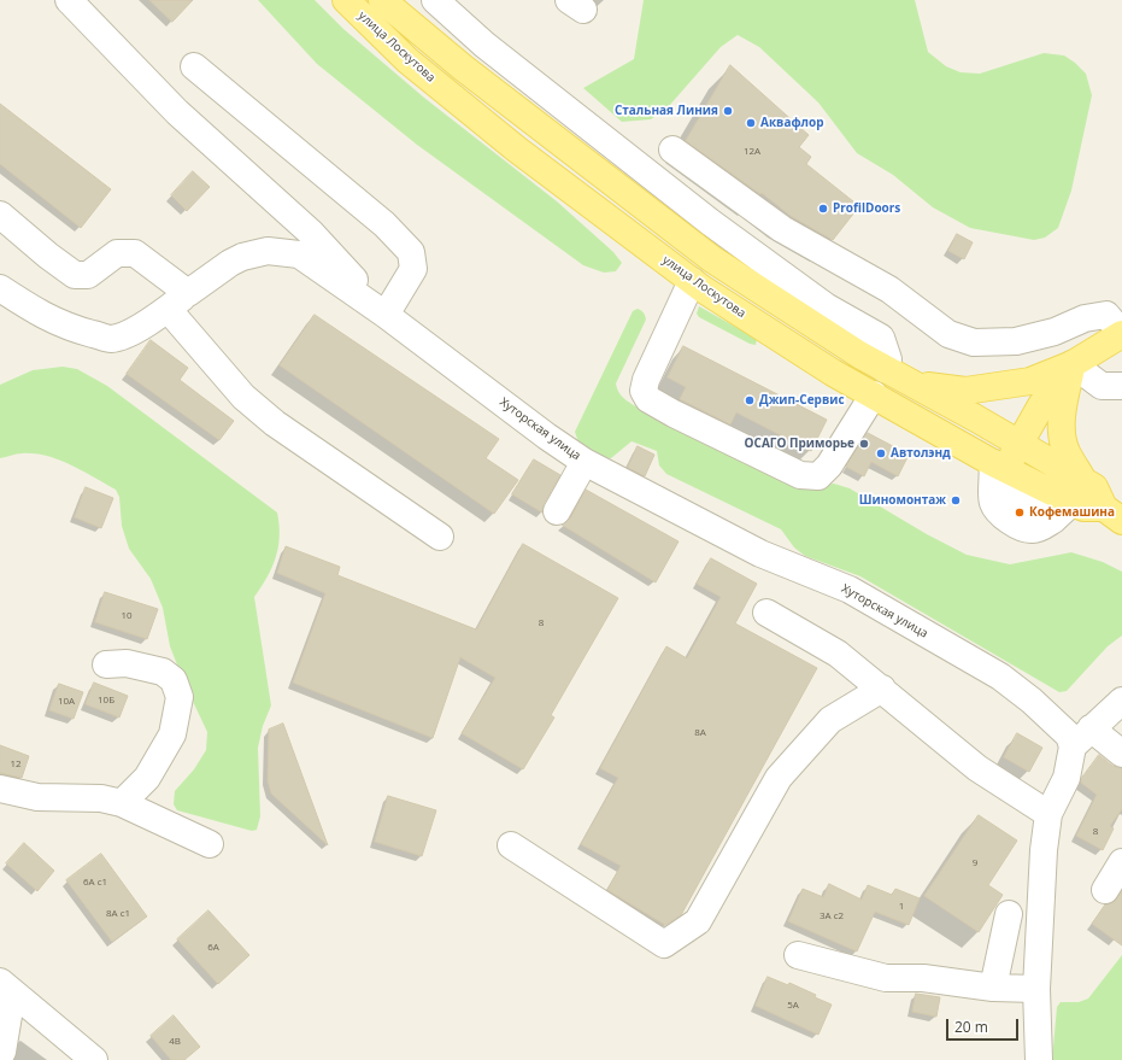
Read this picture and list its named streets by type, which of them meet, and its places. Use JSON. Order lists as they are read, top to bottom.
{
  "streets": {
    "main road": ["улица Лоскутова"],
    "street": ["Хуторская улица"]
  },
  "places": [
    "Стальная Линия",
    "Аквафлор",
    "ProfilDoors",
    "Джип-Сервис",
    "ОСАГО Приморье",
    "Автолэнд",
    "Шиномонтаж",
    "Кофемашина"
  ],
  "house_numbers": [
    "12А",
    "10",
    "8",
    "10Б",
    "10А",
    "8А",
    "12",
    "8",
    "9",
    "6А с1",
    "1",
    "8А с1",
    "3А с2",
    "6А",
    "5А",
    "4В"
  ],
  "scale_bar": "20 m"
}
